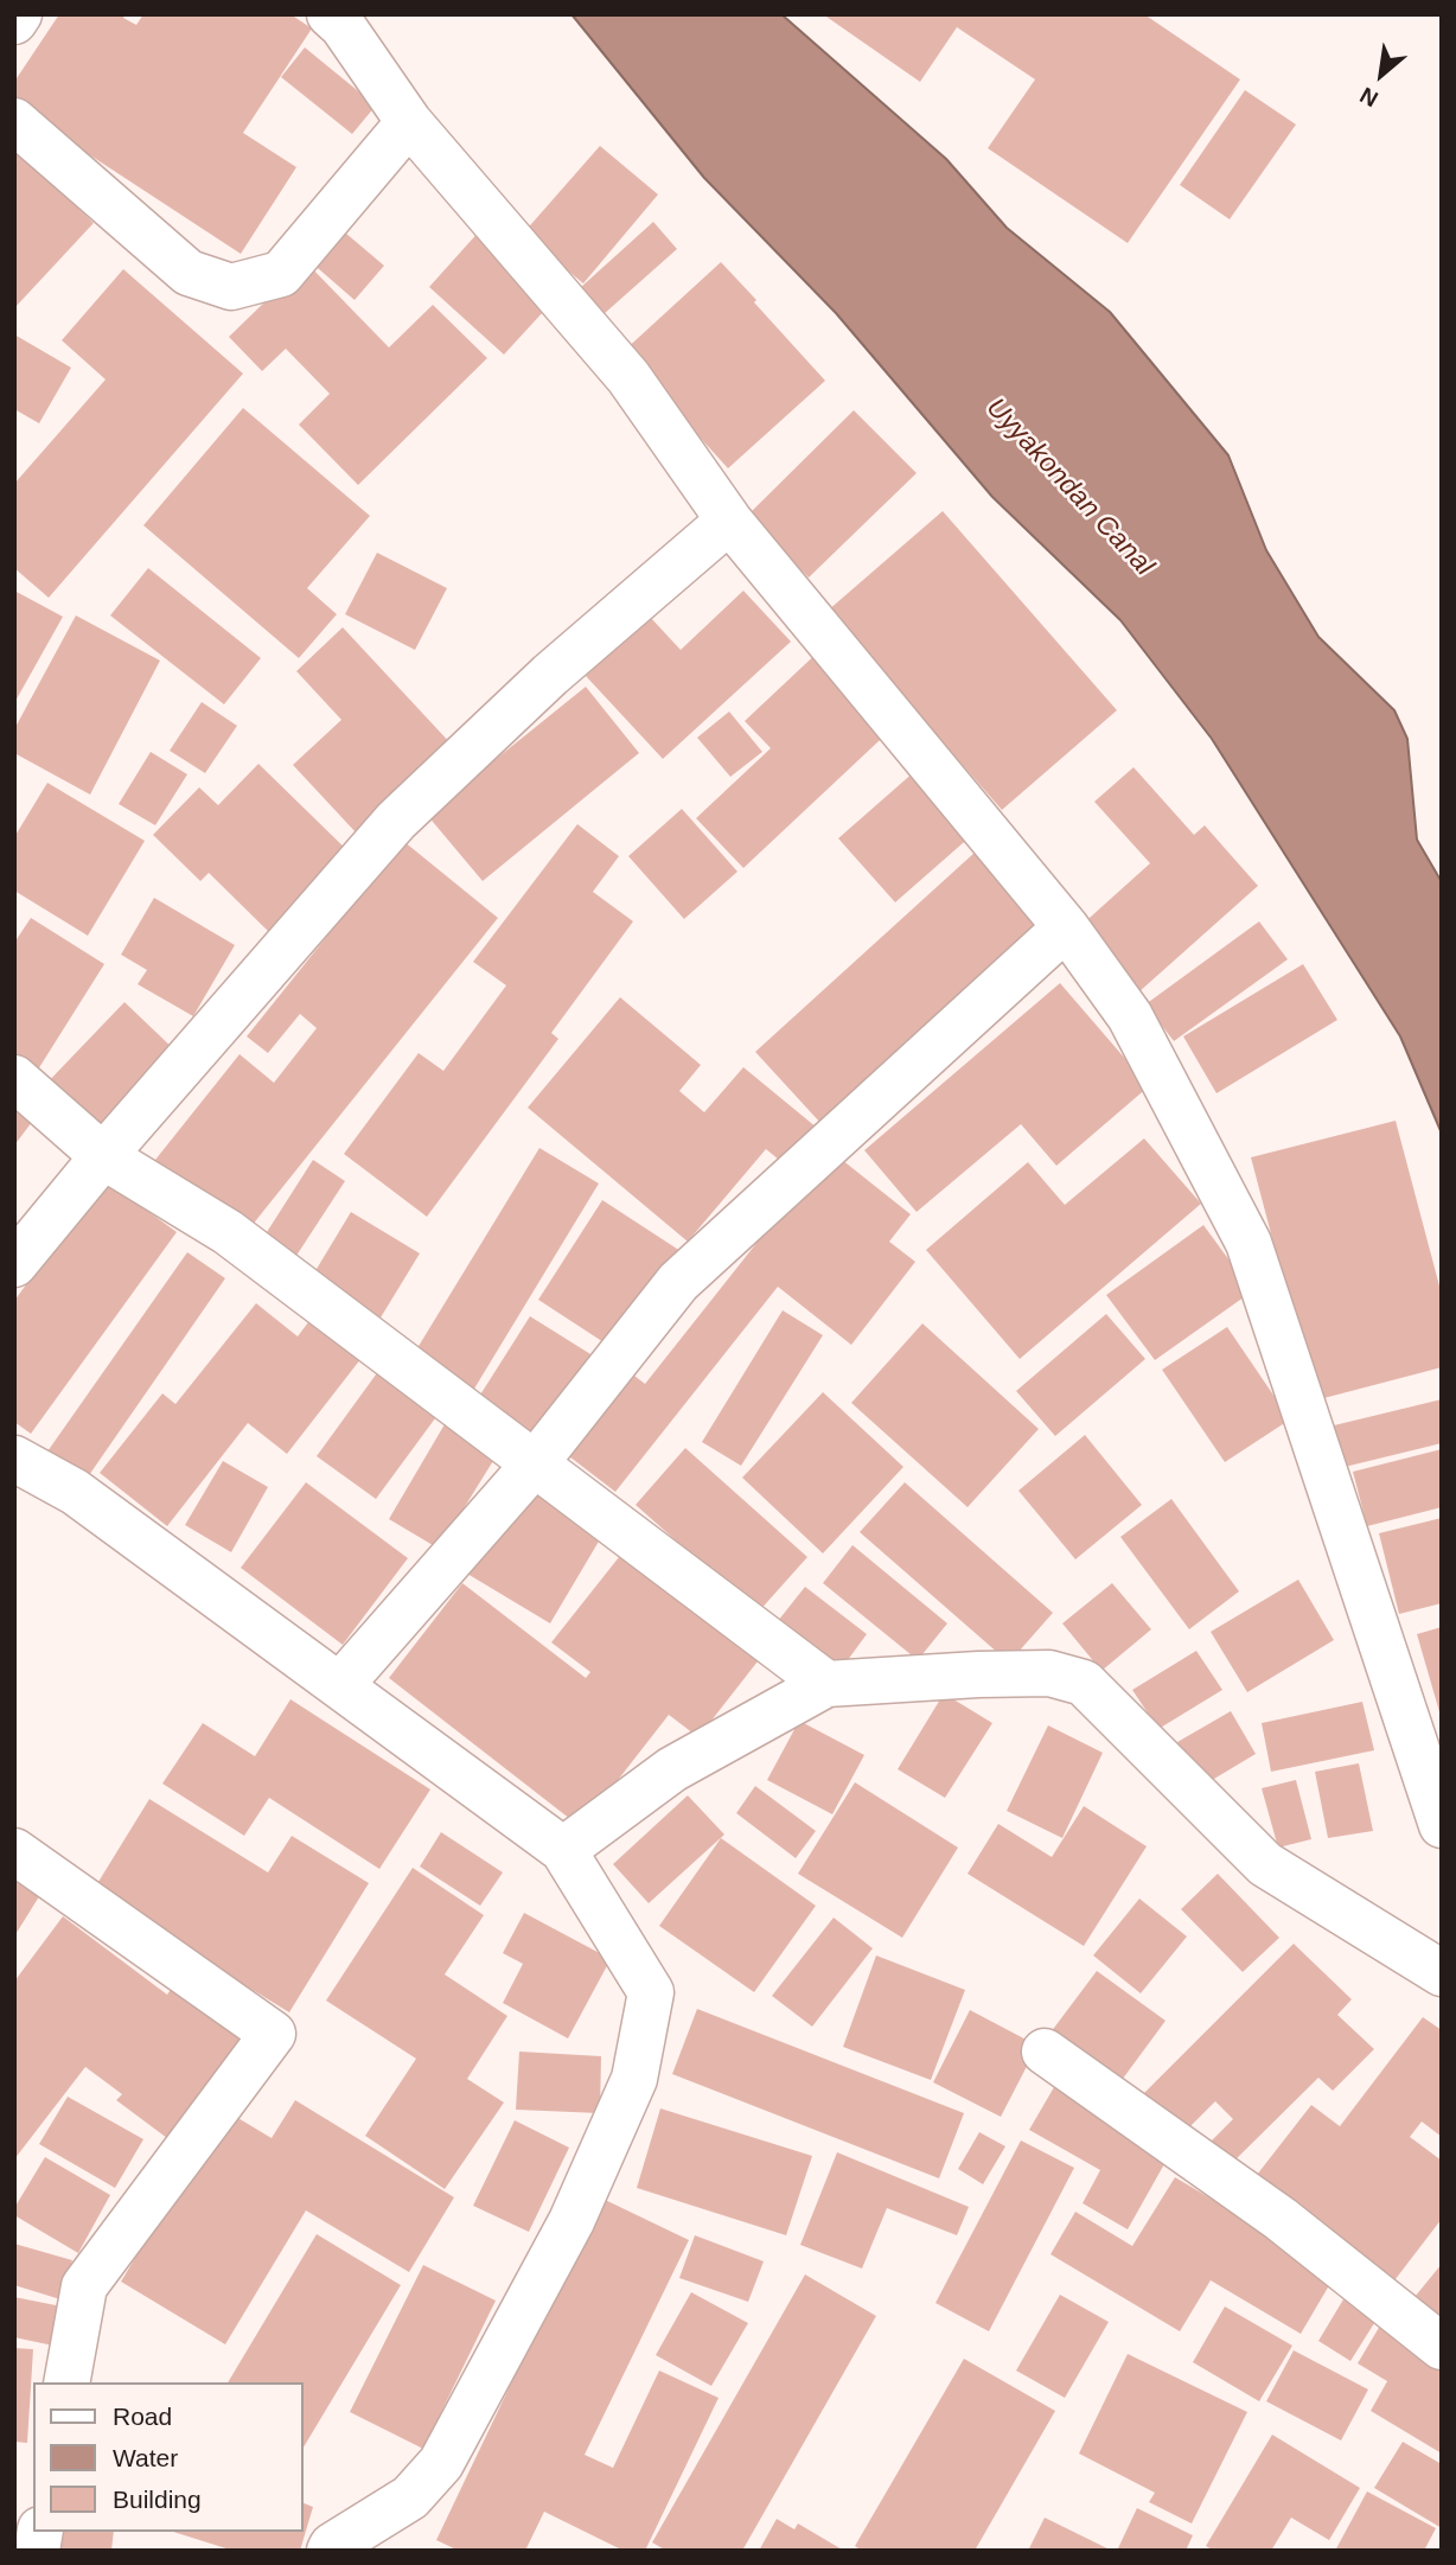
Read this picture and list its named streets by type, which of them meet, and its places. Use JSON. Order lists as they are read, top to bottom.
{
  "water": ["Uyyakondan Canal"],
  "legend": ["Road", "Water", "Building"],
  "north": "bottom left"
}
